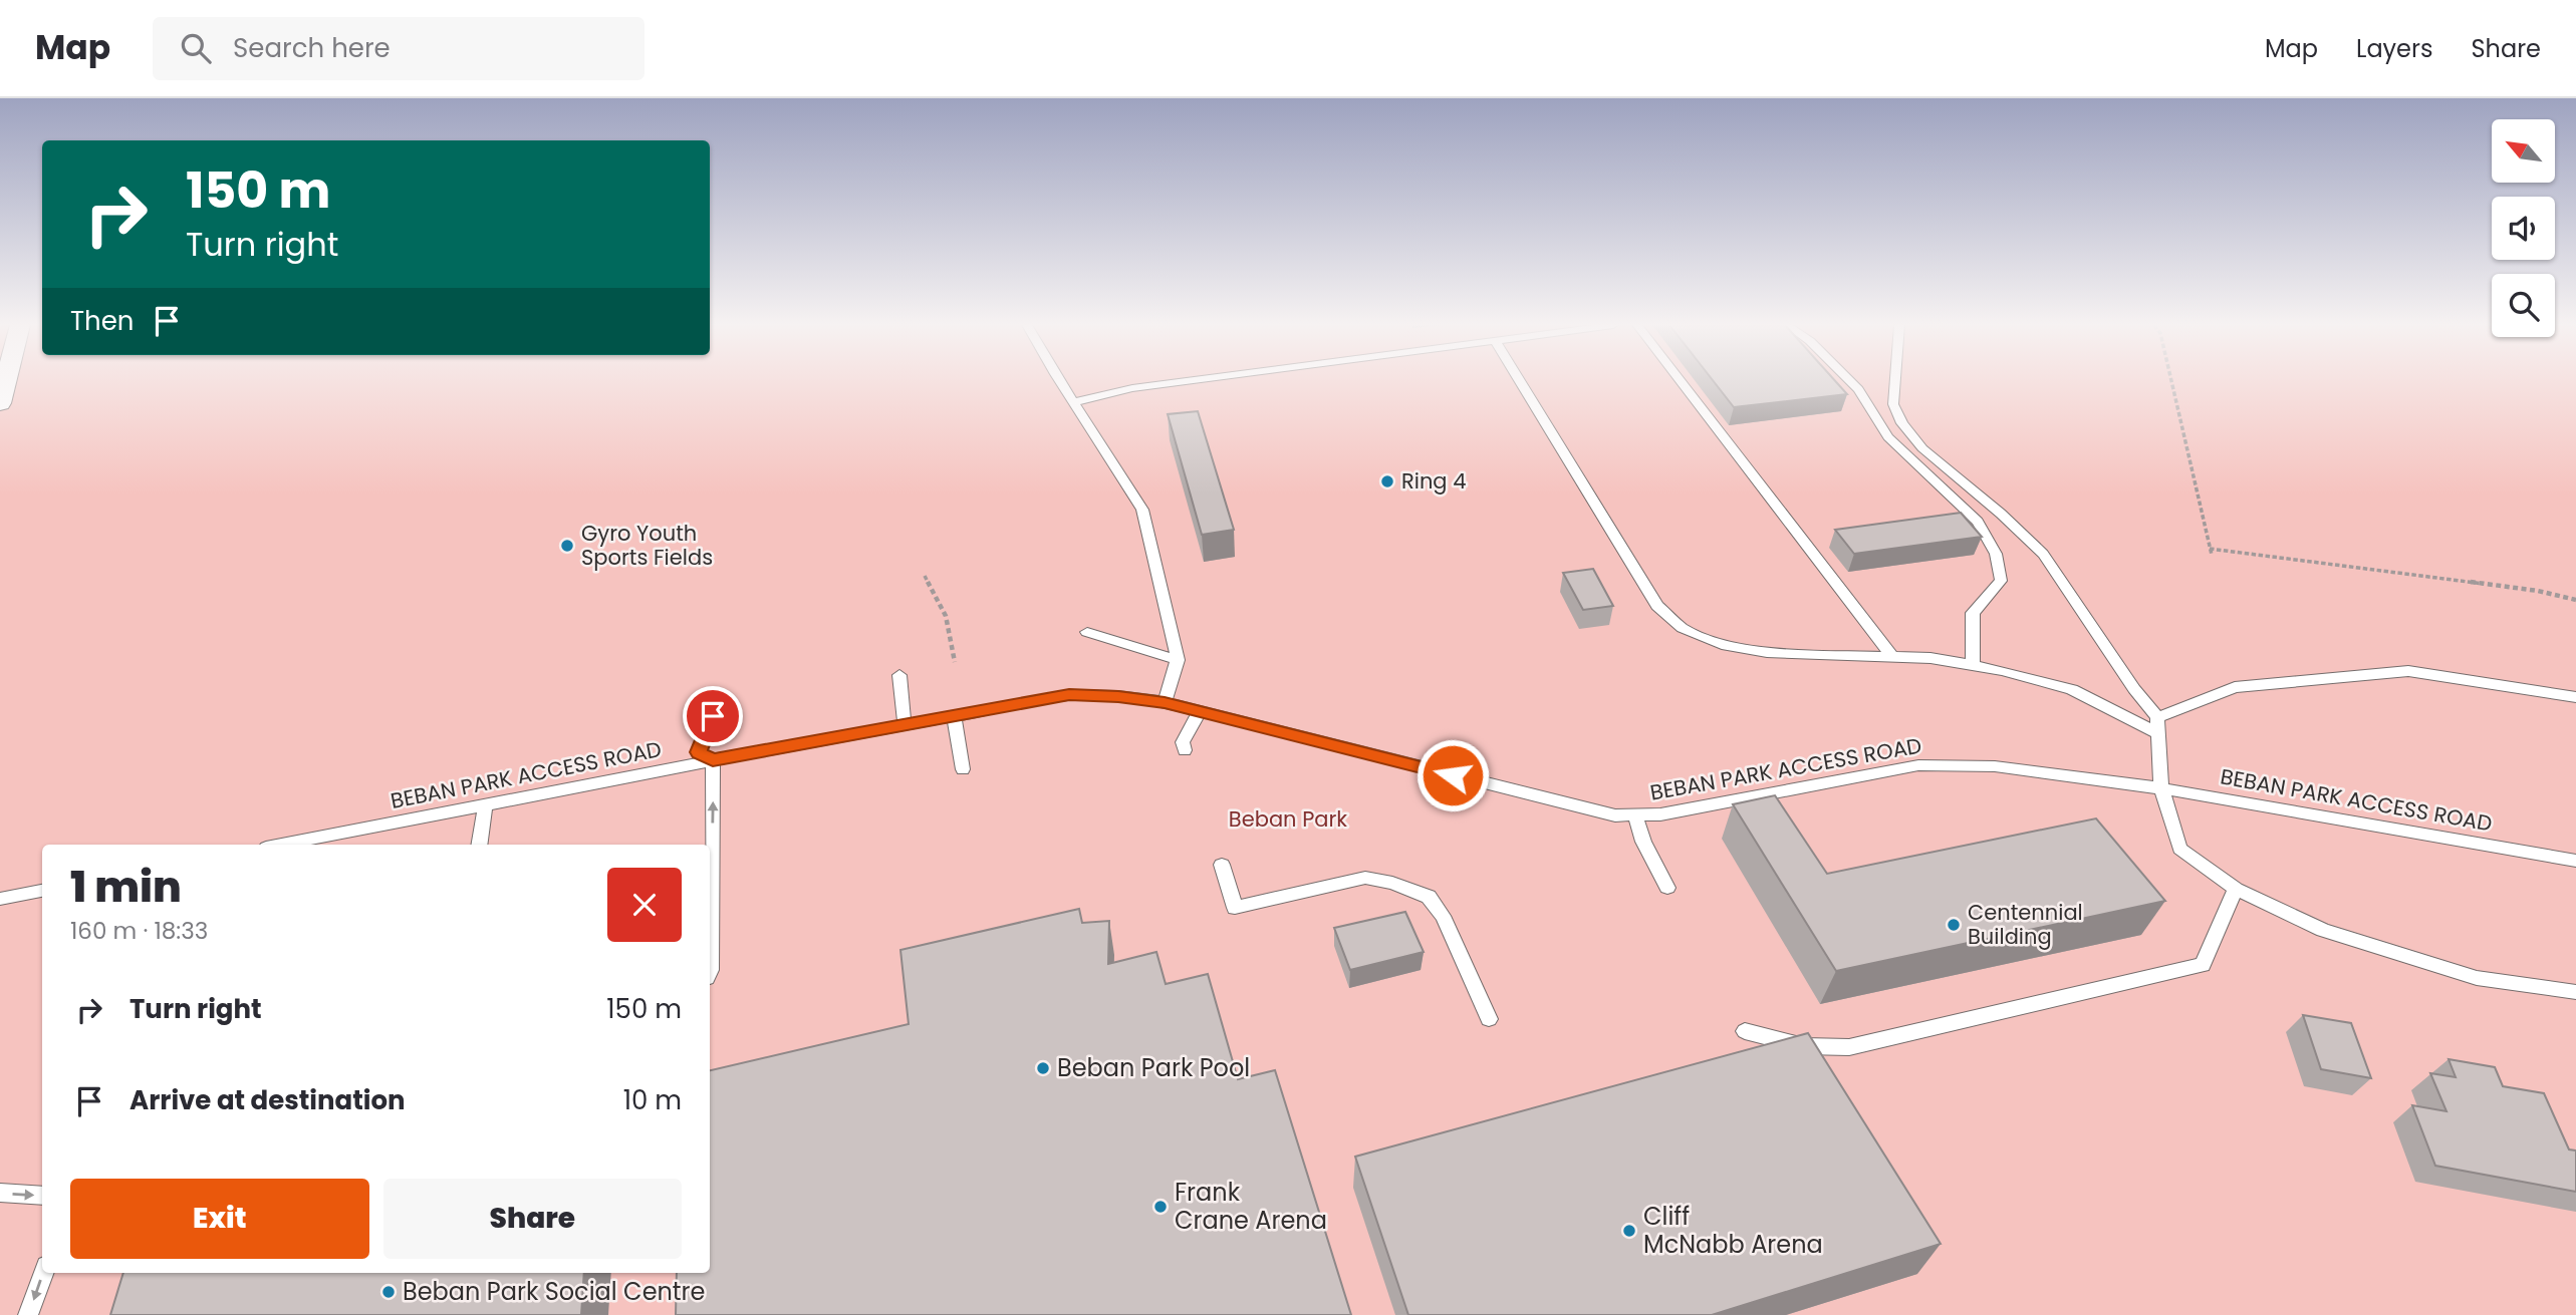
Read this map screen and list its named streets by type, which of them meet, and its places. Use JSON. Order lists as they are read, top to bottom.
{
  "streets": {
    "lane": ["BEBAN PARK ACCESS ROAD"]
  },
  "parks": ["Beban Park"],
  "places": [
    "Ring 4",
    "Gyro Youth Sports Fields",
    "Centennial Building",
    "Beban Park Pool",
    "Frank Crane Arena",
    "Cliff McNabb Arena",
    "Beban Park Social Centre"
  ],
  "north": "top left",
  "page": {
    "header": "Map",
    "search": "Search here",
    "nav": ["Map", "Layers", "Share"],
    "turn": ["150 m", "Turn right"],
    "then": "Then",
    "heading": ["1 min", "160 m · 18:33"],
    "list": [
      {
        "name": "Turn right",
        "value": "150 m"
      },
      {
        "name": "Arrive at destination",
        "value": "10 m"
      }
    ],
    "buttons": ["Exit", "Share"]
  }
}
